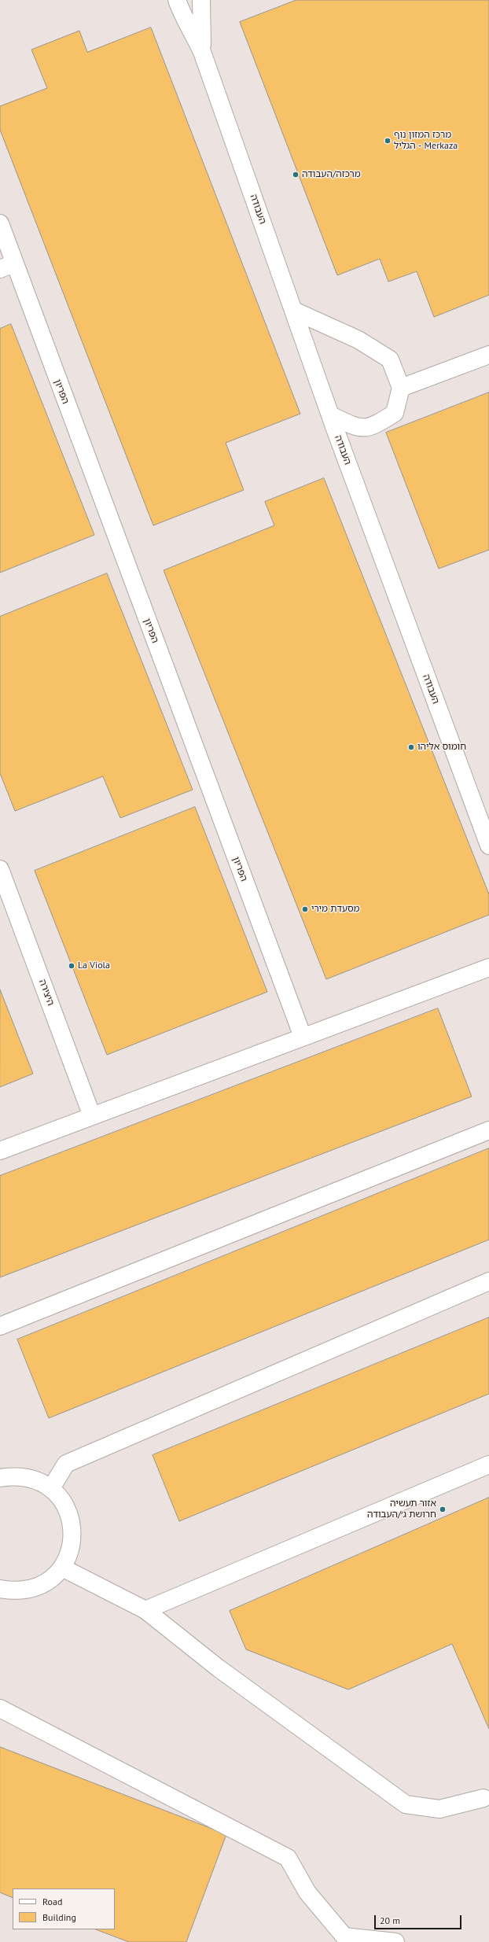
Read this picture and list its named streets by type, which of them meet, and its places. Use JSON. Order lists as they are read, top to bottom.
{
  "streets": {
    "street": ["העבודה", "הפריון", "היצירה"]
  },
  "places": [
    "מרכז המזון נוף הגליל - Merkaza",
    "מרכזה/העבודה",
    "חומוס אליהו",
    "מסעדת מירי",
    "La Viola",
    "אזור תעשיה חרושת ג׳/העבודה"
  ],
  "legend": ["Road", "Building"],
  "scale_bar": "20 m"
}
